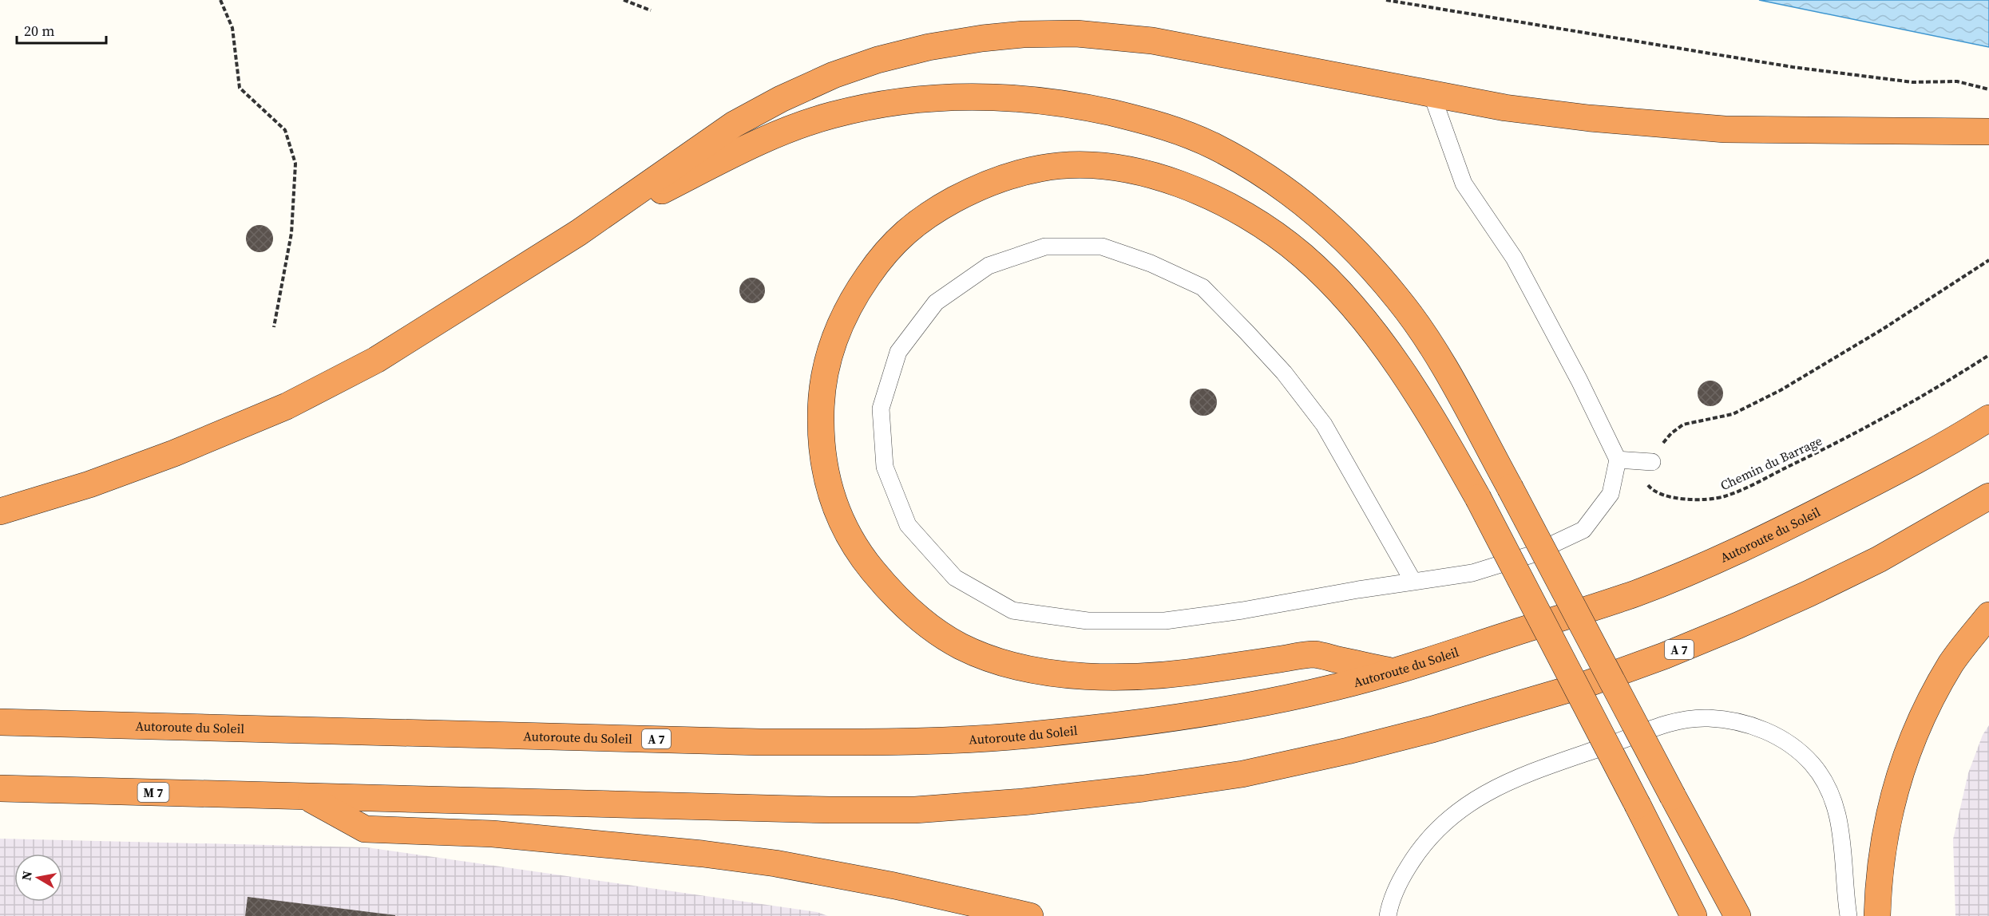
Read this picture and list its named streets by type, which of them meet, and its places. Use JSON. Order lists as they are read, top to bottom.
{
  "streets": {
    "highway": ["Autoroute du Soleil", "A 7", "M 7"],
    "path": ["Chemin du Barrage"]
  },
  "crossings": [
    ["A 7", "M 7"]
  ],
  "scale_bar": "20 m",
  "north": "left"
}
